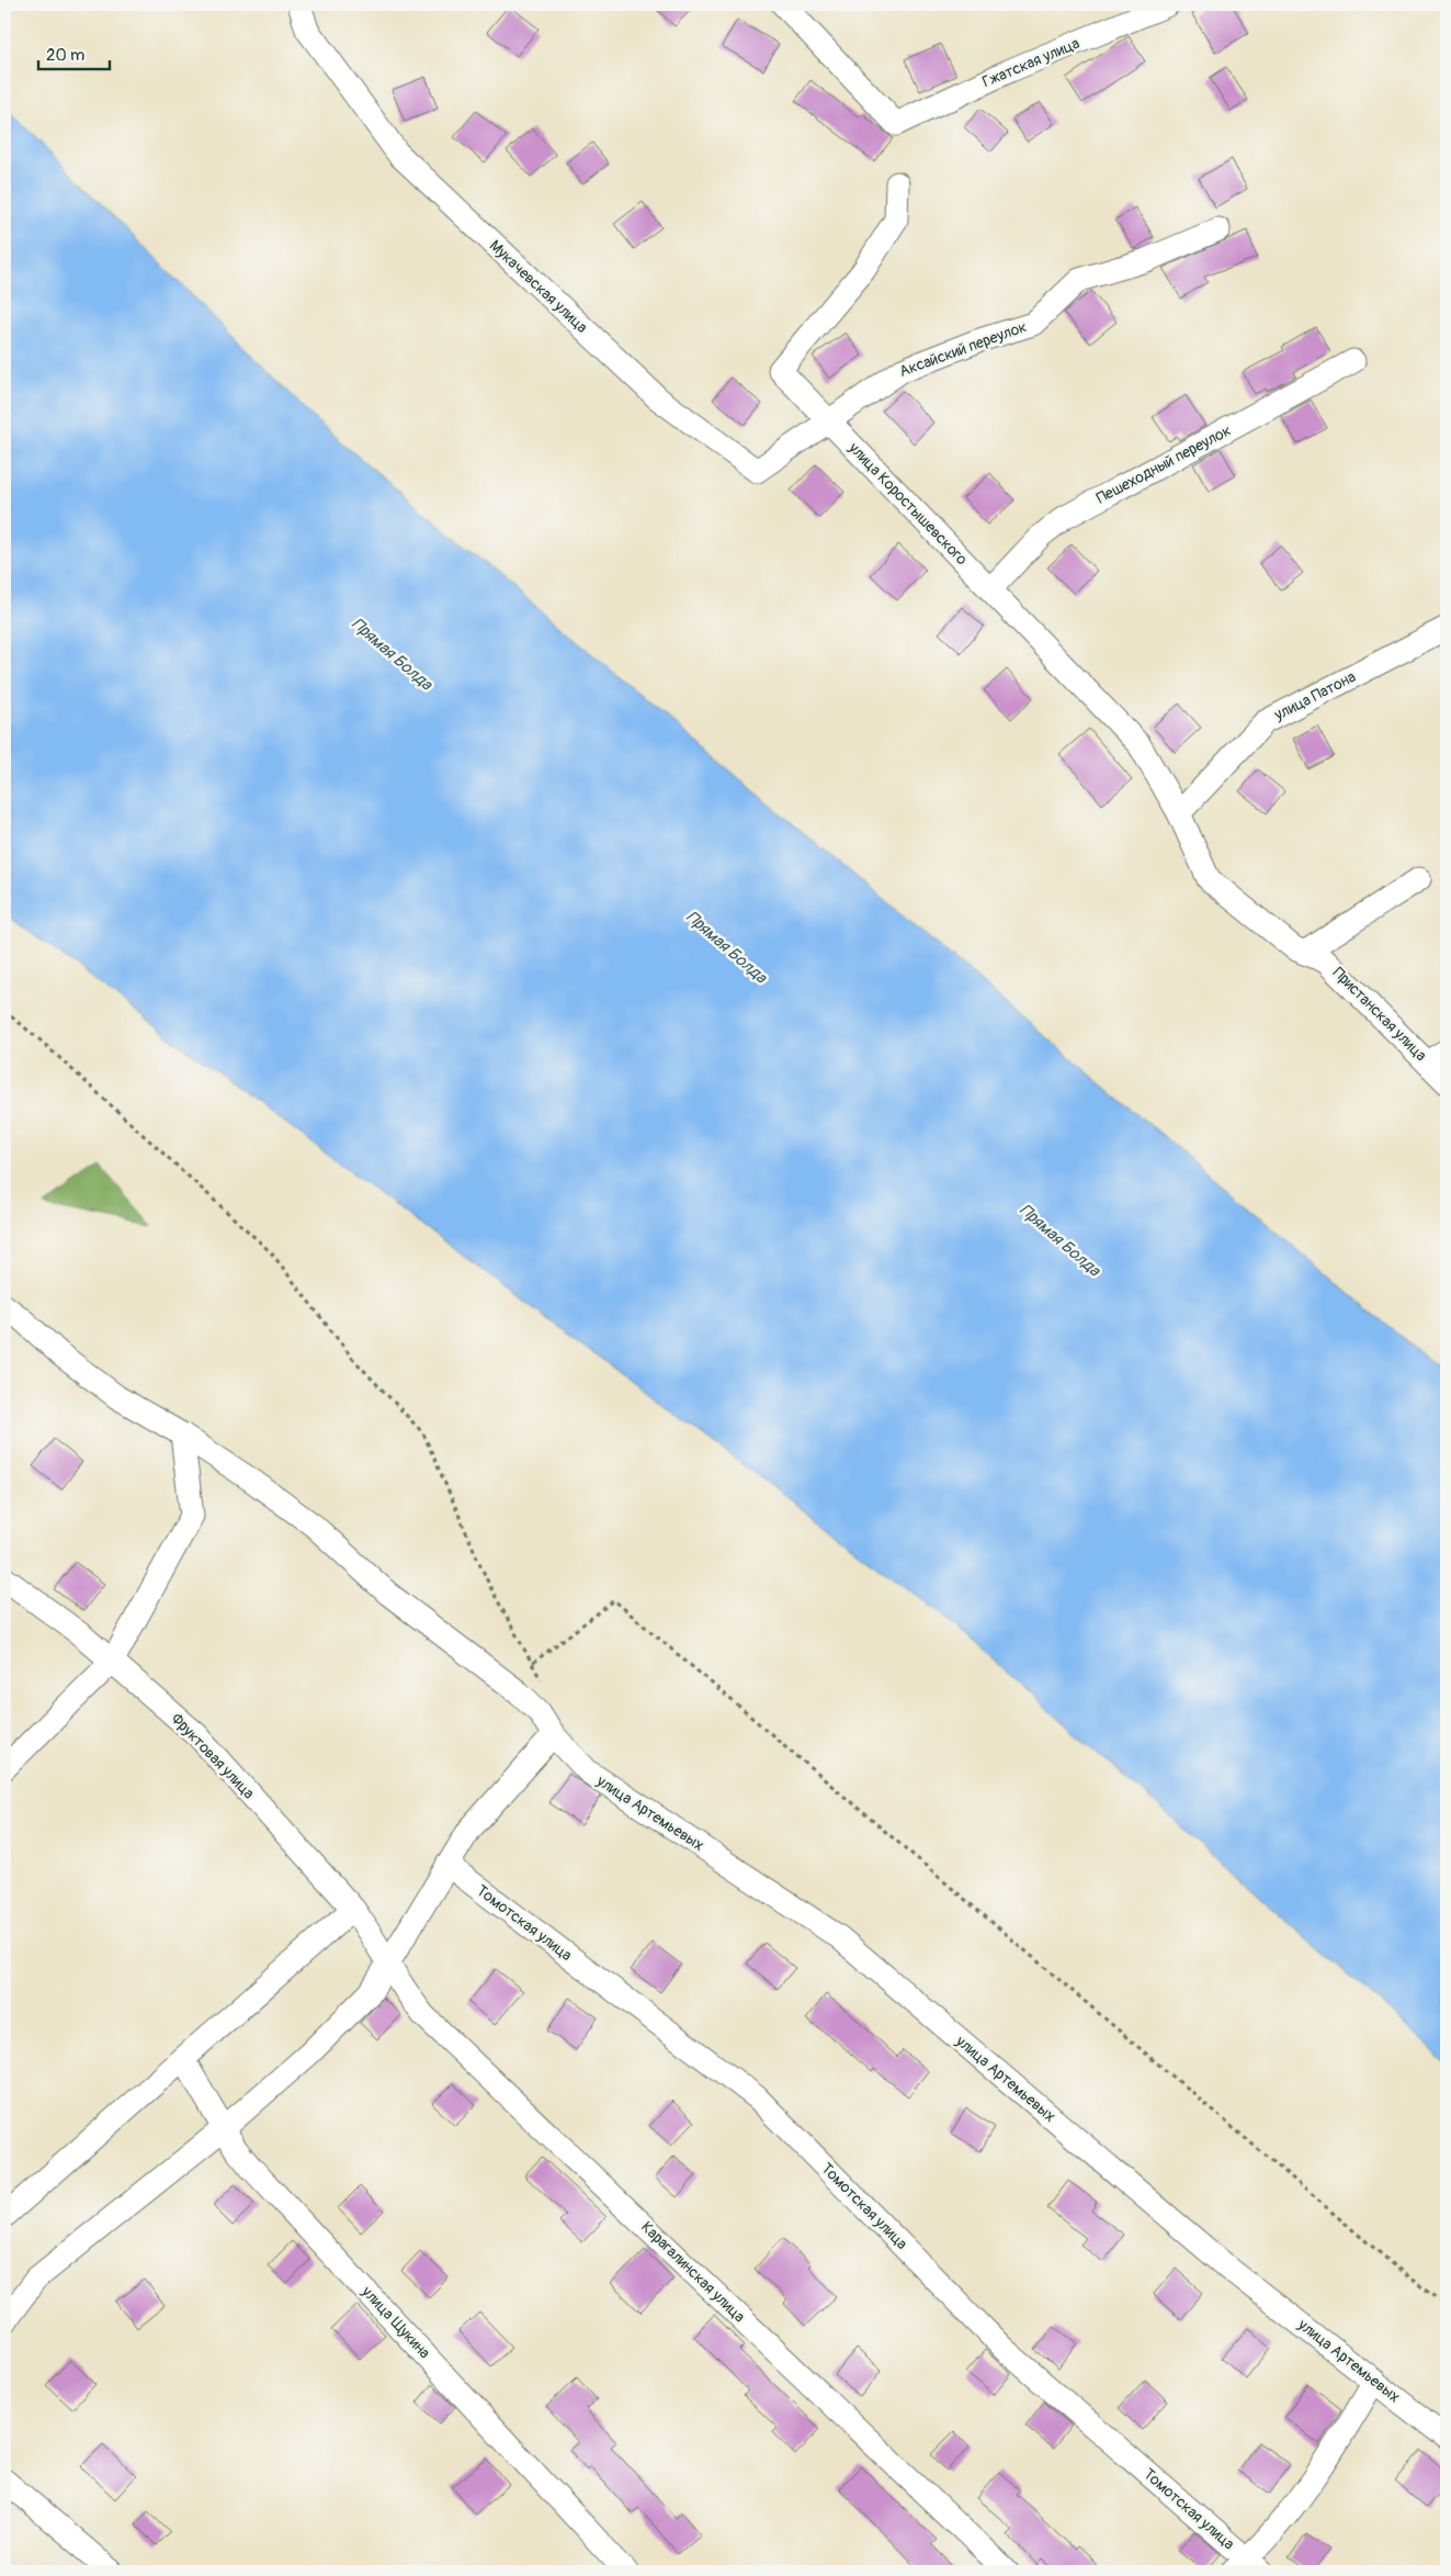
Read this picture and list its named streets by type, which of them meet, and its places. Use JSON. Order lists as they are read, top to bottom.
{
  "streets": {
    "street": [
      "Гжатская улица",
      "Мукачевская улица",
      "Аксайский переулок",
      "Пешеходный переулок",
      "улица Коростышевского",
      "улица Патона",
      "Пристанская улица",
      "Фруктовая улица",
      "улица Артемьевых",
      "Томотская улица",
      "Карагалинская улица",
      "улица Щукина"
    ]
  },
  "crossings": [
    ["Мукачевская улица", "Аксайский переулок"],
    ["Мукачевская улица", "улица Коростышевского"],
    ["Аксайский переулок", "улица Коростышевского"],
    ["Пешеходный переулок", "улица Коростышевского"],
    ["улица Коростышевского", "улица Патона"],
    ["улица Коростышевского", "Пристанская улица"],
    ["улица Патона", "Пристанская улица"],
    ["Фруктовая улица", "Карагалинская улица"]
  ],
  "water": ["Прямая Болда"],
  "scale_bar": "20 m"
}
